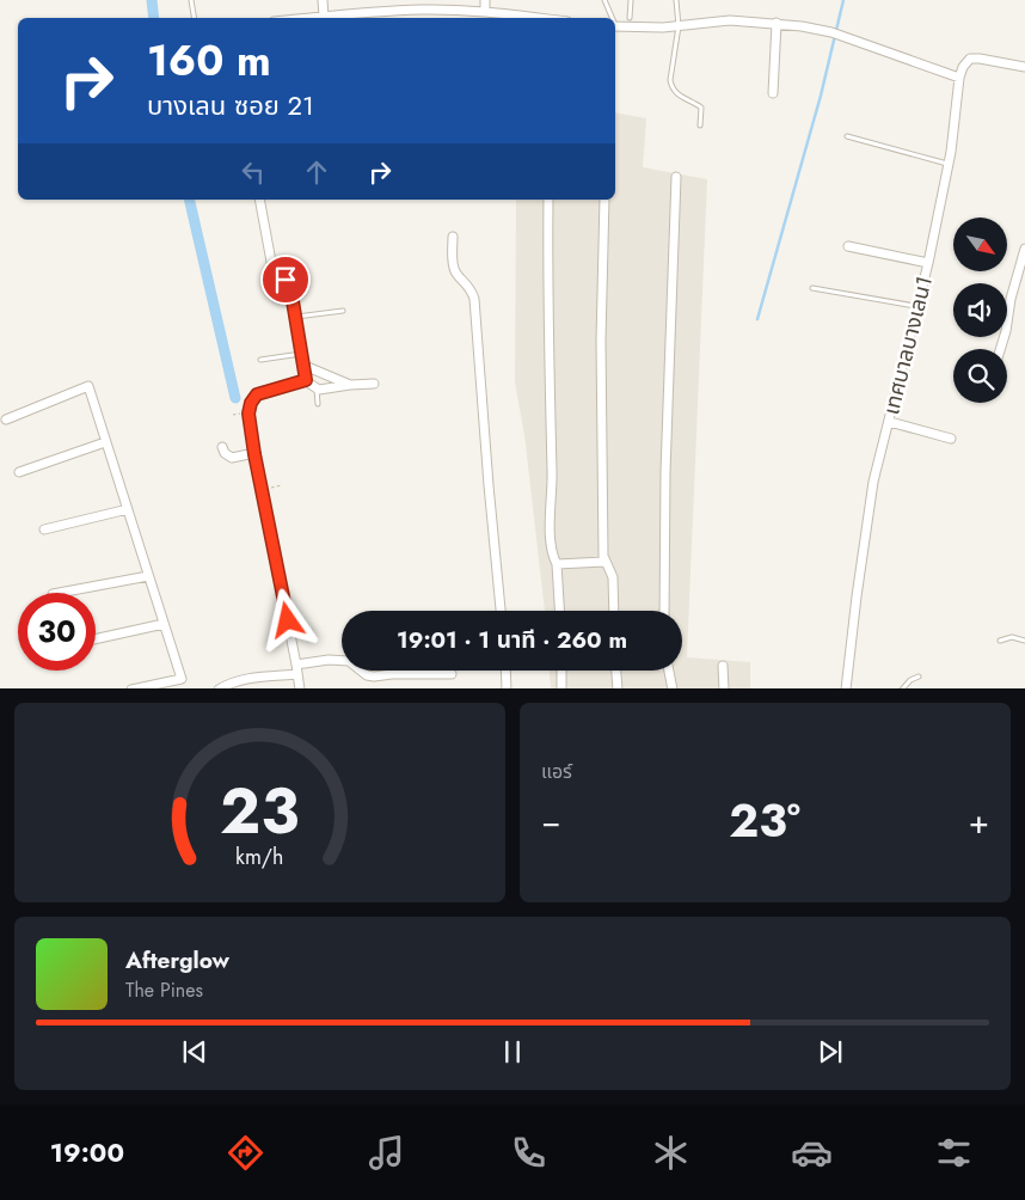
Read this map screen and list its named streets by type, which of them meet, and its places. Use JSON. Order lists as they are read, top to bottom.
{
  "streets": {
    "street": ["เทศบาลบางเลน1"]
  },
  "north": "bottom right",
  "page": {
    "turn": ["160 m", "บางเลน ซอย 21"],
    "limit": "30",
    "trip": "19:01 · 1 นาที · 260 m",
    "tile": "แอร์",
    "heat": ["−", "23°", "+"],
    "song": ["Afterglow", "The Pines"],
    "tabs": "19:00",
    "gauge": ["23", "km/h"]
  }
}
